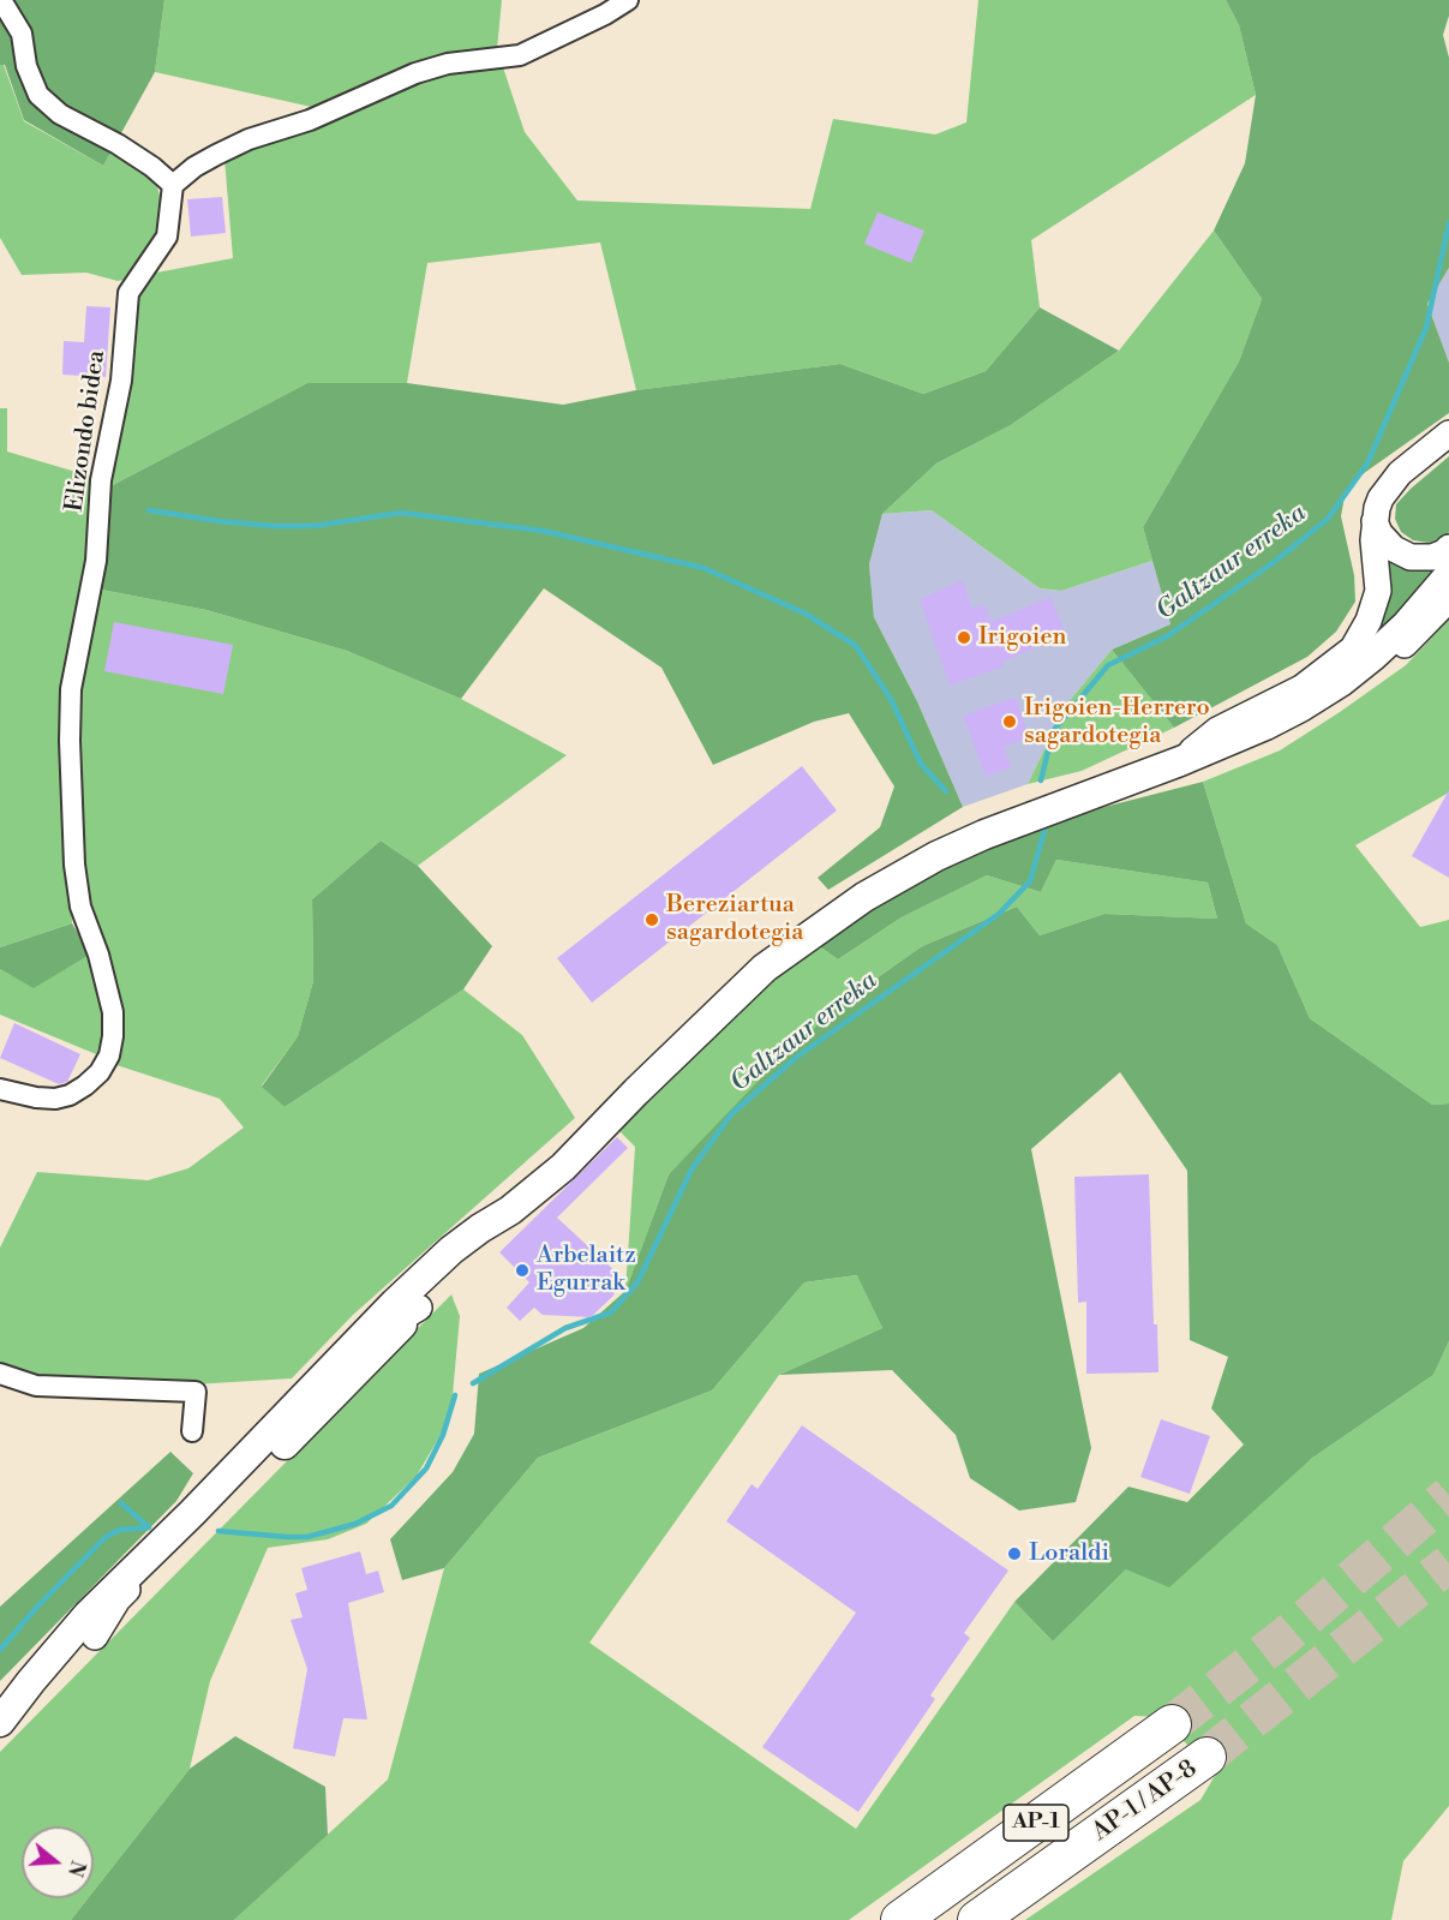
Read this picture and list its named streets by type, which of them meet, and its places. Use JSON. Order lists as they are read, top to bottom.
{
  "streets": {
    "highway": ["AP-1 / AP-8", "AP-1"],
    "street": ["Elizondo bidea"]
  },
  "water": ["Galtzaur erreka"],
  "places": [
    "Irigoien",
    "Irigoien-Herrero sagardotegia",
    "Bereziartua sagardotegia",
    "Arbelaitz Egurrak",
    "Loraldi"
  ],
  "north": "right"
}
